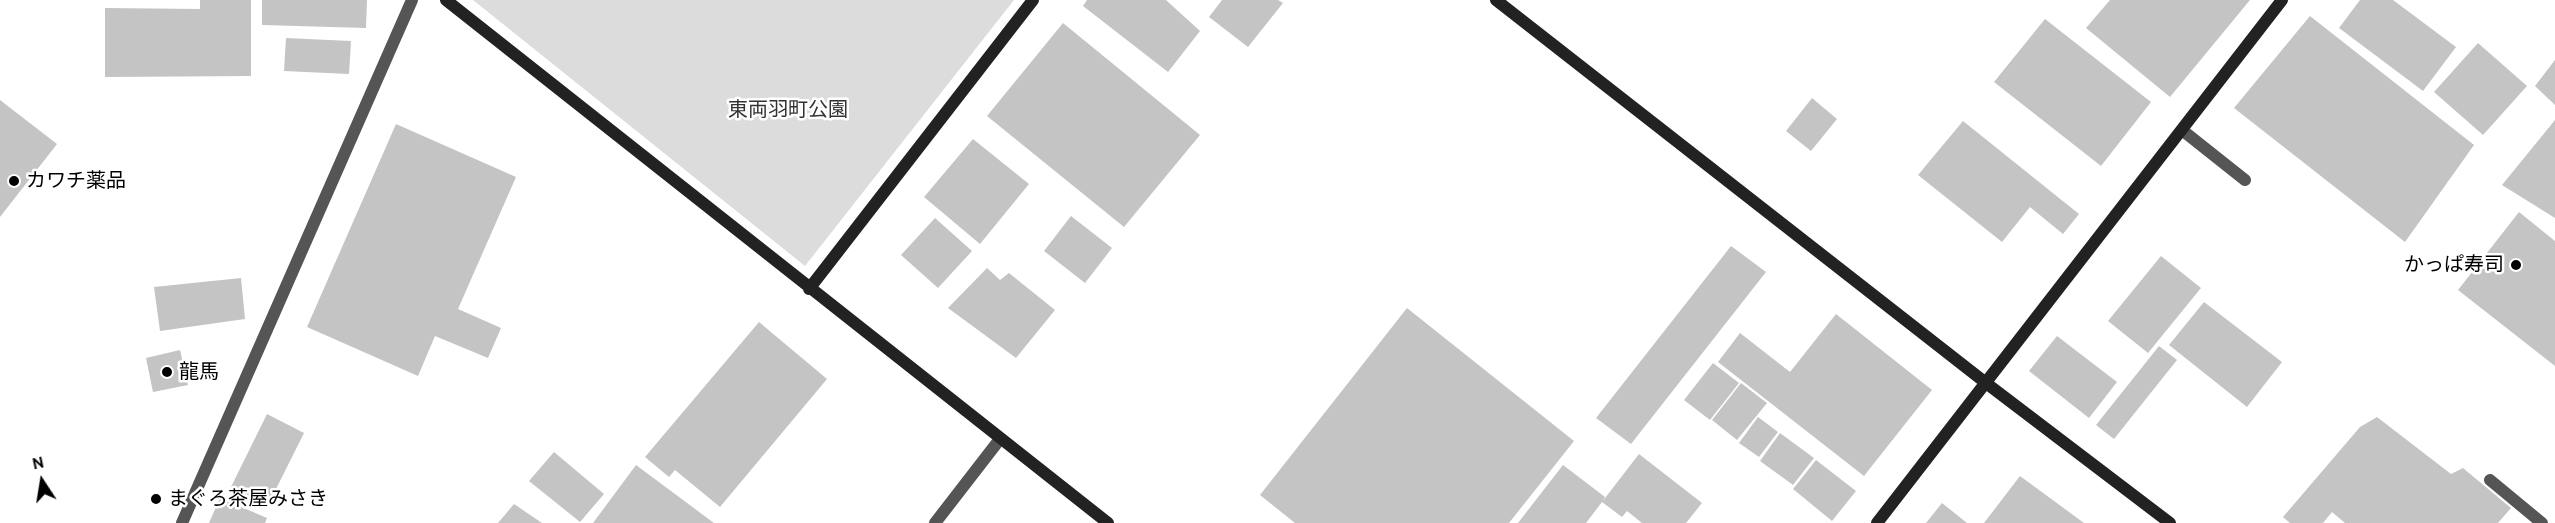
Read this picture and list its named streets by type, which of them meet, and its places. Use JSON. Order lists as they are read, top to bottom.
{
  "parks": ["東両羽町公園"],
  "places": [
    "カワチ薬品",
    "かっぱ寿司",
    "龍馬",
    "まぐろ茶屋みさき"
  ],
  "north": "top"
}
